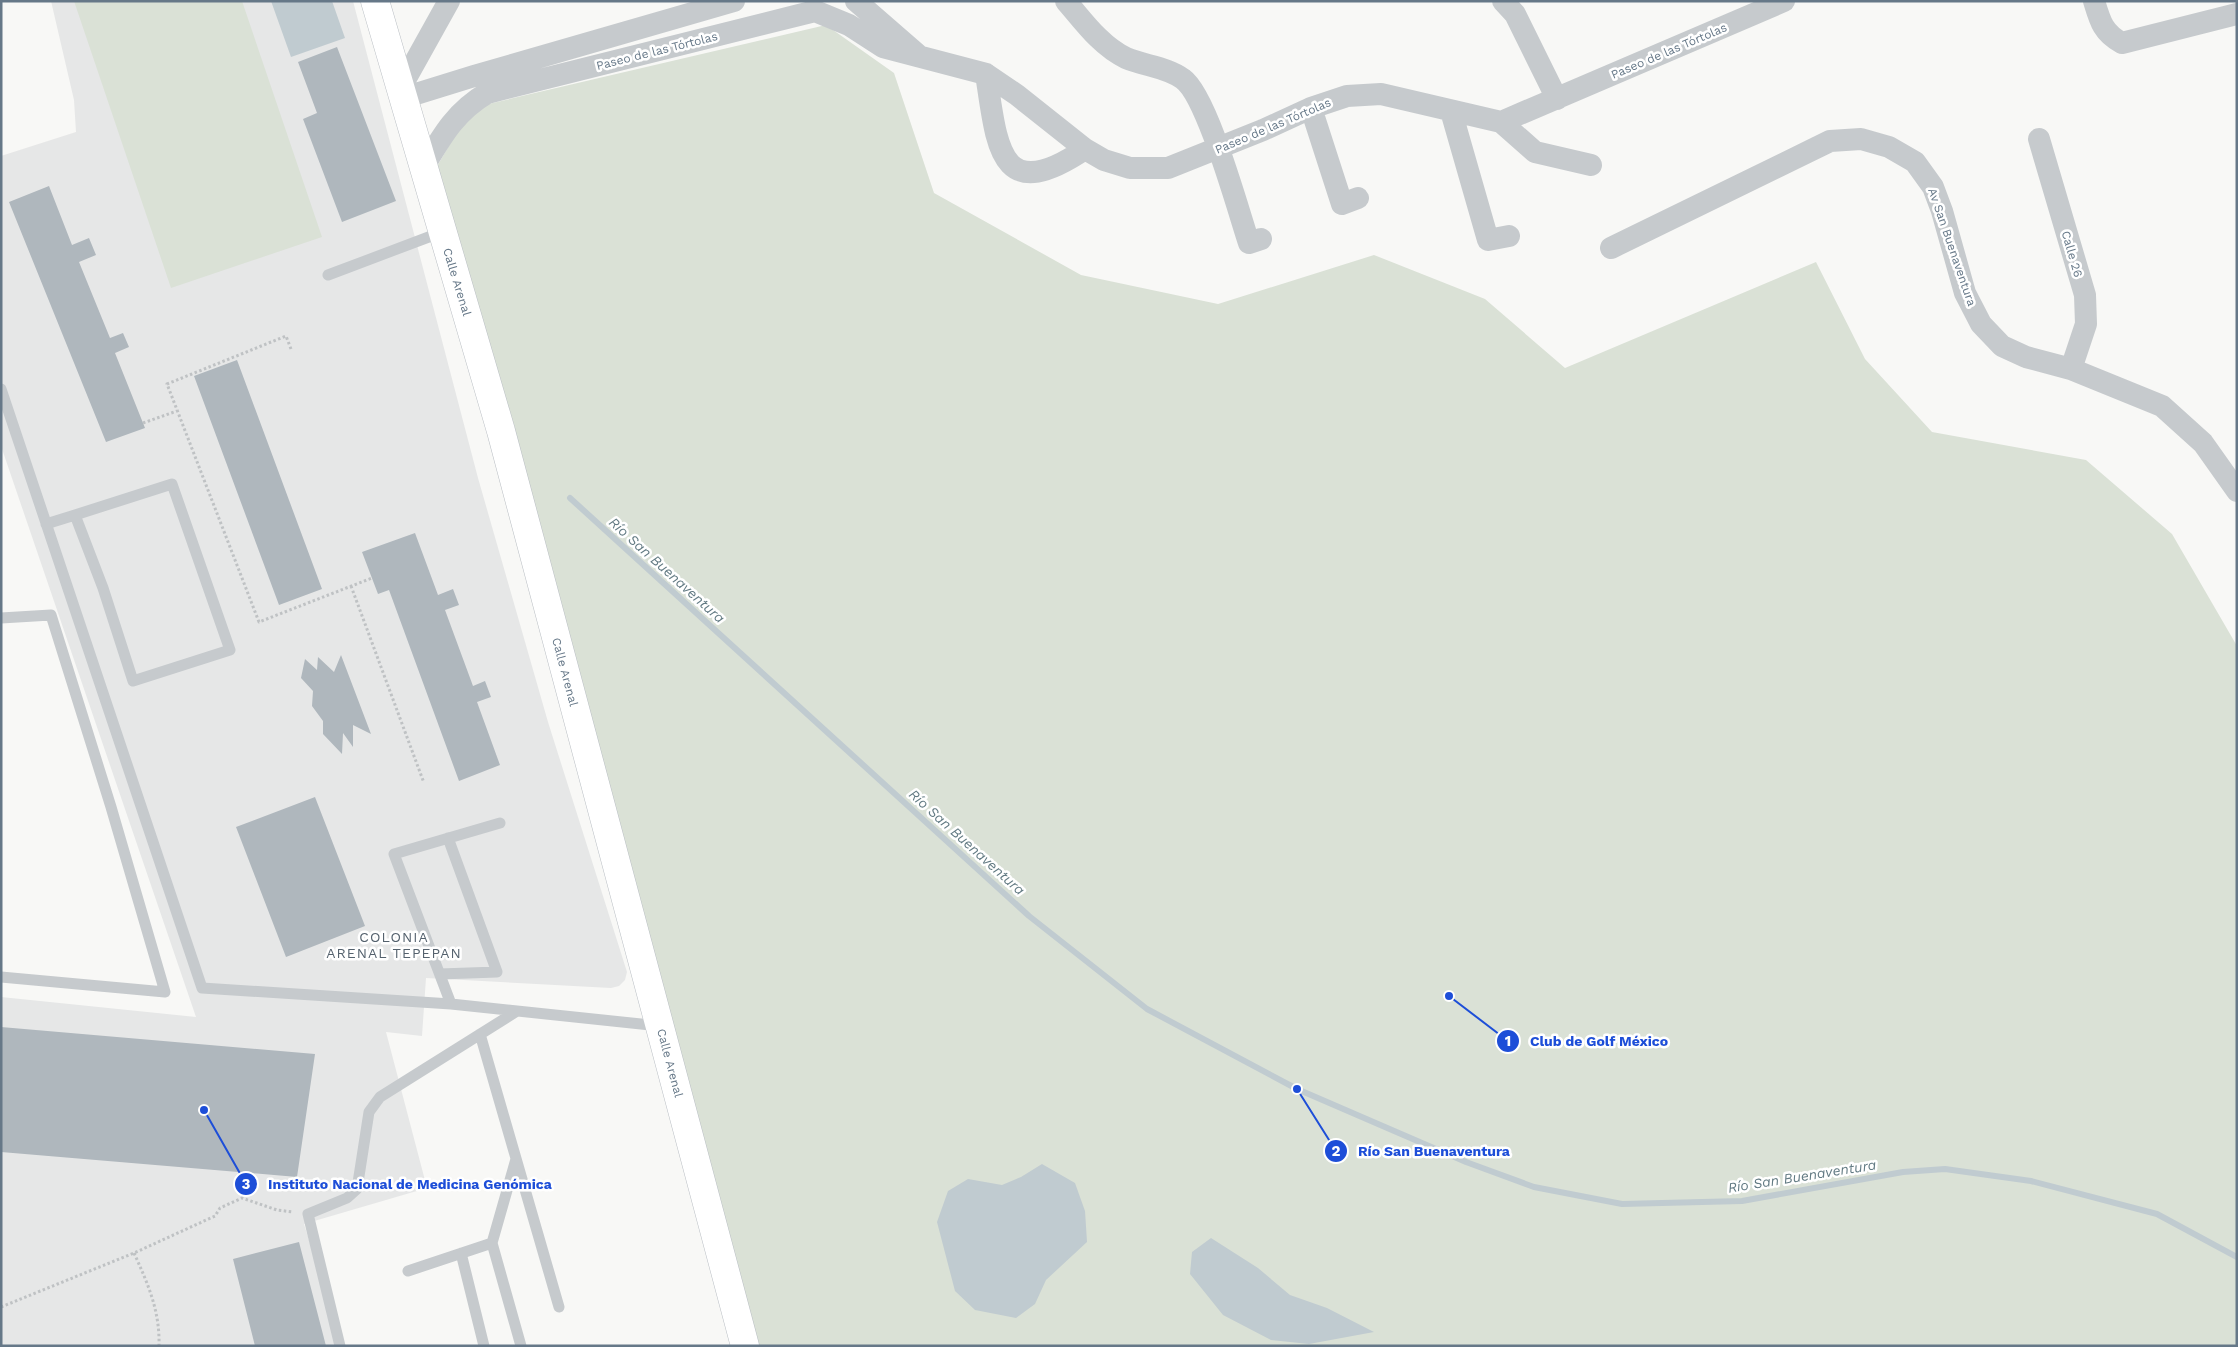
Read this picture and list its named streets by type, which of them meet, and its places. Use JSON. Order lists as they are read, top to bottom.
{
  "streets": {
    "street": [
      "Paseo de las Tórtolas",
      "Av San Buenaventura",
      "Calle 26",
      "Calle Arenal"
    ]
  },
  "crossings": [
    ["Paseo de las Tórtolas", "Calle Arenal"],
    ["Av San Buenaventura", "Calle 26"]
  ],
  "districts": ["COLONIA ARENAL TEPEPAN"],
  "water": ["Río San Buenaventura"],
  "places": ["Club de Golf México", "Río San Buenaventura", "Instituto Nacional de Medicina Genómica"]
}
